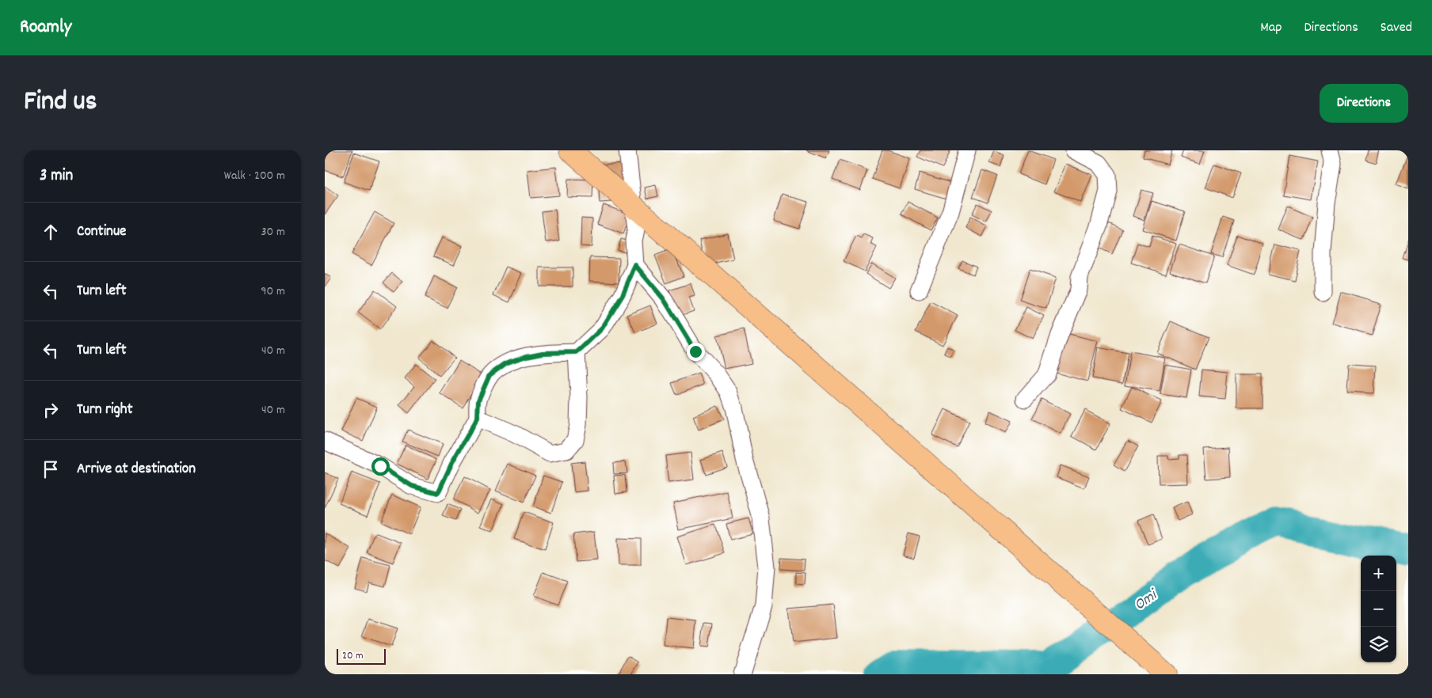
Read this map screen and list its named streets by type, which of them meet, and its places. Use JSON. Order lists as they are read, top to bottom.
{
  "water": ["Omi"],
  "scale_bar": "20 m",
  "page": {
    "header": "Roamly",
    "nav": ["Map", "Directions", "Saved"],
    "title": "Find us",
    "buttons": "Directions",
    "heading": ["3 min", "Walk · 200 m"],
    "list": [
      ["Continue", "30 m"],
      ["Turn left", "90 m"],
      ["Turn left", "40 m"],
      ["Turn right", "40 m"],
      "Arrive at destination"
    ],
    "map_buttons": ["+", "−"],
    "scale": "20 m"
  }
}
